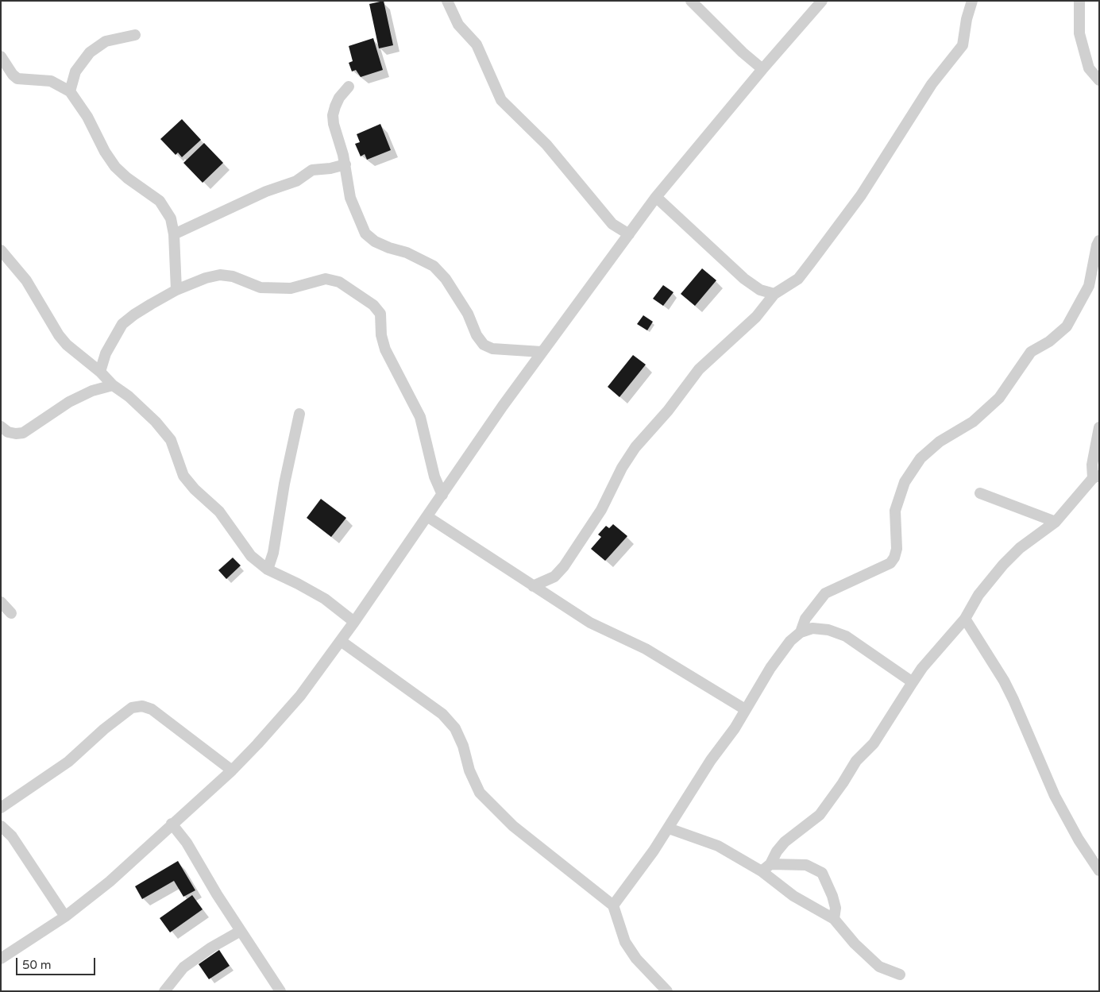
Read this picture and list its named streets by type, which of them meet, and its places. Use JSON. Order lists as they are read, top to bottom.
{
  "scale_bar": "50 m"
}
